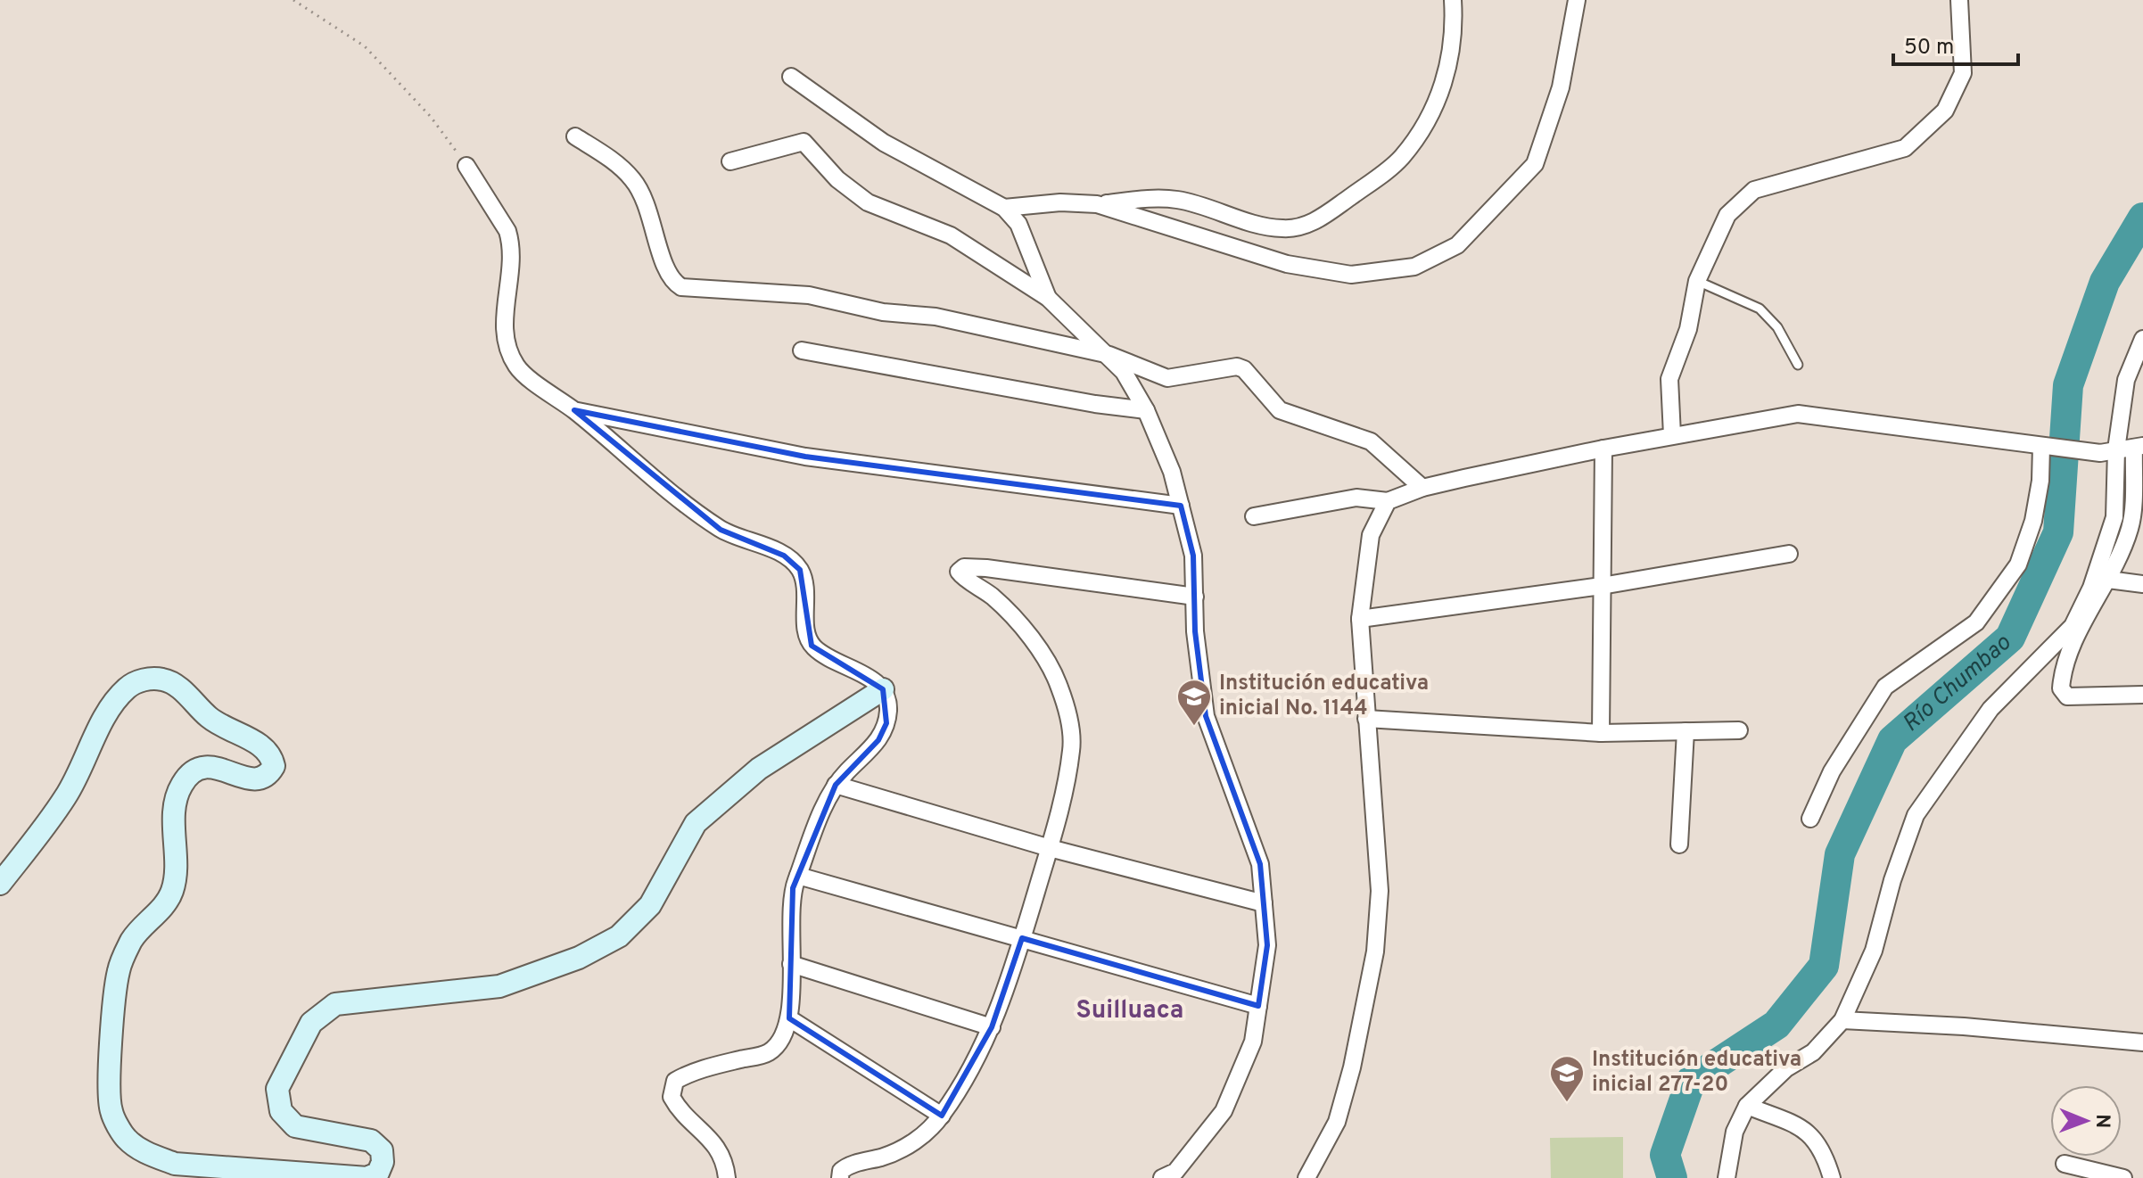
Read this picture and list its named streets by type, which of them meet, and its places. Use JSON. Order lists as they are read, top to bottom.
{
  "districts": ["Suilluaca"],
  "water": ["Río Chumbao"],
  "places": {
    "school or university": ["Institución educativa inicial No. 1144", "Institución educativa inicial 277-20"]
  },
  "scale_bar": "50 m",
  "north": "right"
}
